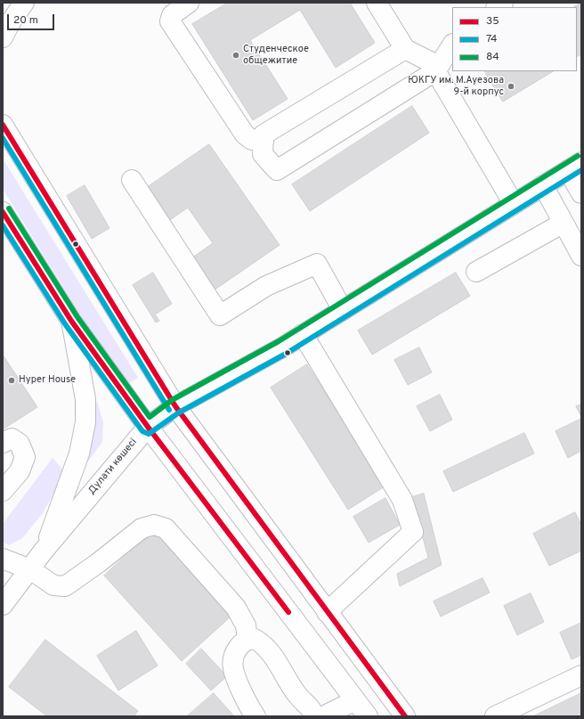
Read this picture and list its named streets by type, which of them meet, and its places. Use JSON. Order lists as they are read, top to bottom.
{
  "streets": {
    "main road": ["Дулати көшесі"]
  },
  "places": ["Студенческое общежитие", "ЮКГУ им. М.Ауезова 9-й корпус", "Hyper House"],
  "lines": ["transit line 35", "transit line 74", "transit line 84"],
  "legend": ["35", "74", "84"],
  "scale_bar": "20 m"
}
